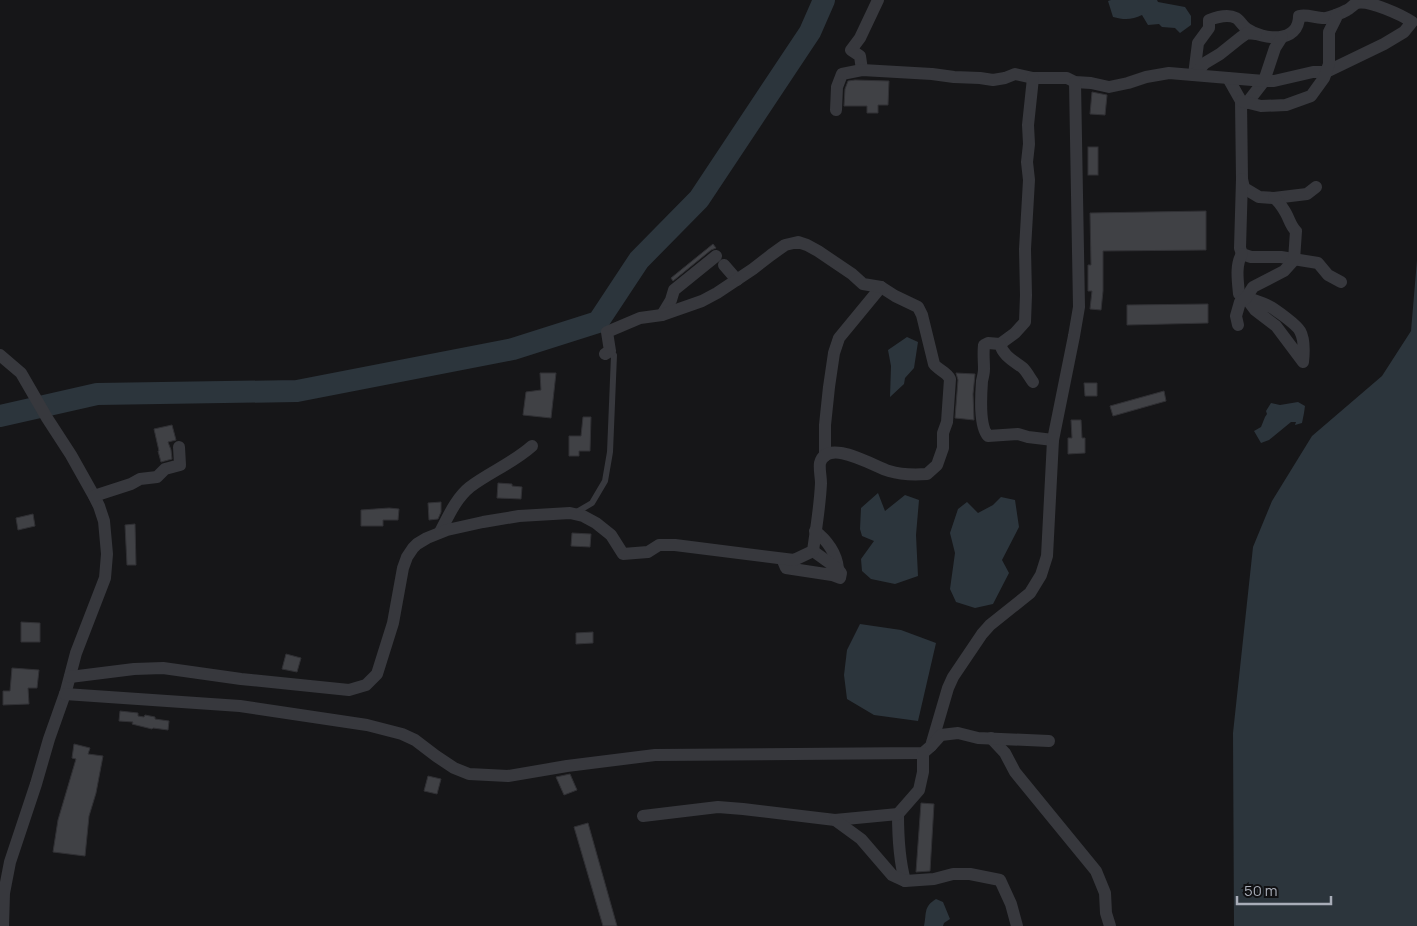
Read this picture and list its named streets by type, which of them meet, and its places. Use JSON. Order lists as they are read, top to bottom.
{
  "scale_bar": "50 m"
}
